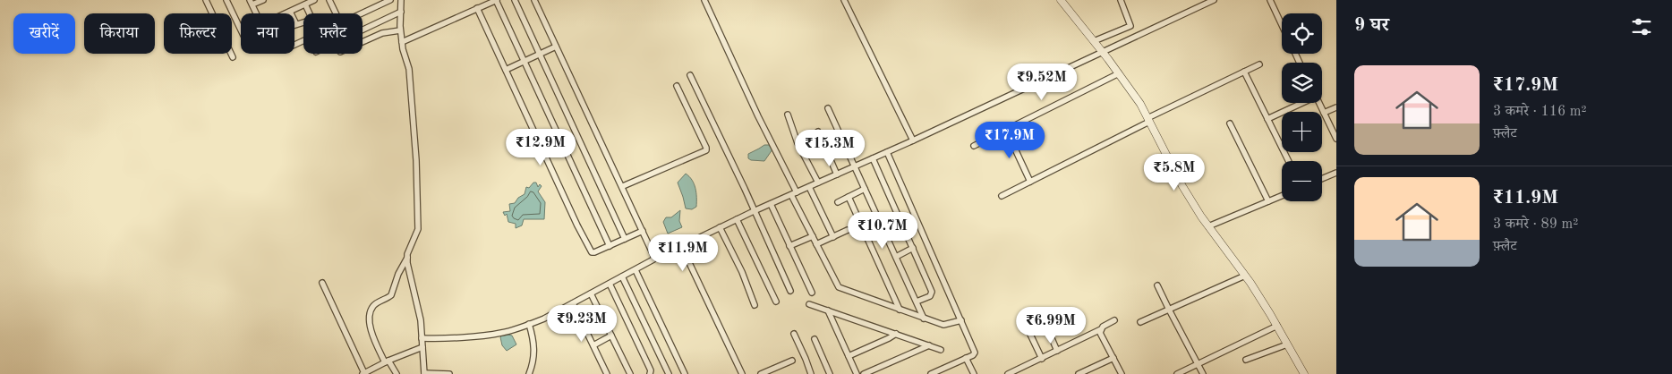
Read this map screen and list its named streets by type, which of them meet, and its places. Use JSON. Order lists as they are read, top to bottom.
{
  "page": {
    "heading": "9 घर",
    "map_buttons": ["+", "−"],
    "chip": [
      "खरीदें",
      "किराया",
      "फ़िल्टर",
      "नया",
      "फ़्लैट"
    ],
    "list": [
      {
        "name": "₹17.9M",
        "note": "3 कमरे · 116 m² · फ़्लैट"
      },
      {
        "name": "₹11.9M",
        "note": "3 कमरे · 89 m² · फ़्लैट"
      }
    ],
    "price": [
      "₹9.52M",
      "₹17.9M",
      "₹12.9M",
      "₹15.3M",
      "₹5.8M",
      "₹10.7M",
      "₹11.9M",
      "₹9.23M",
      "₹6.99M"
    ]
  }
}
